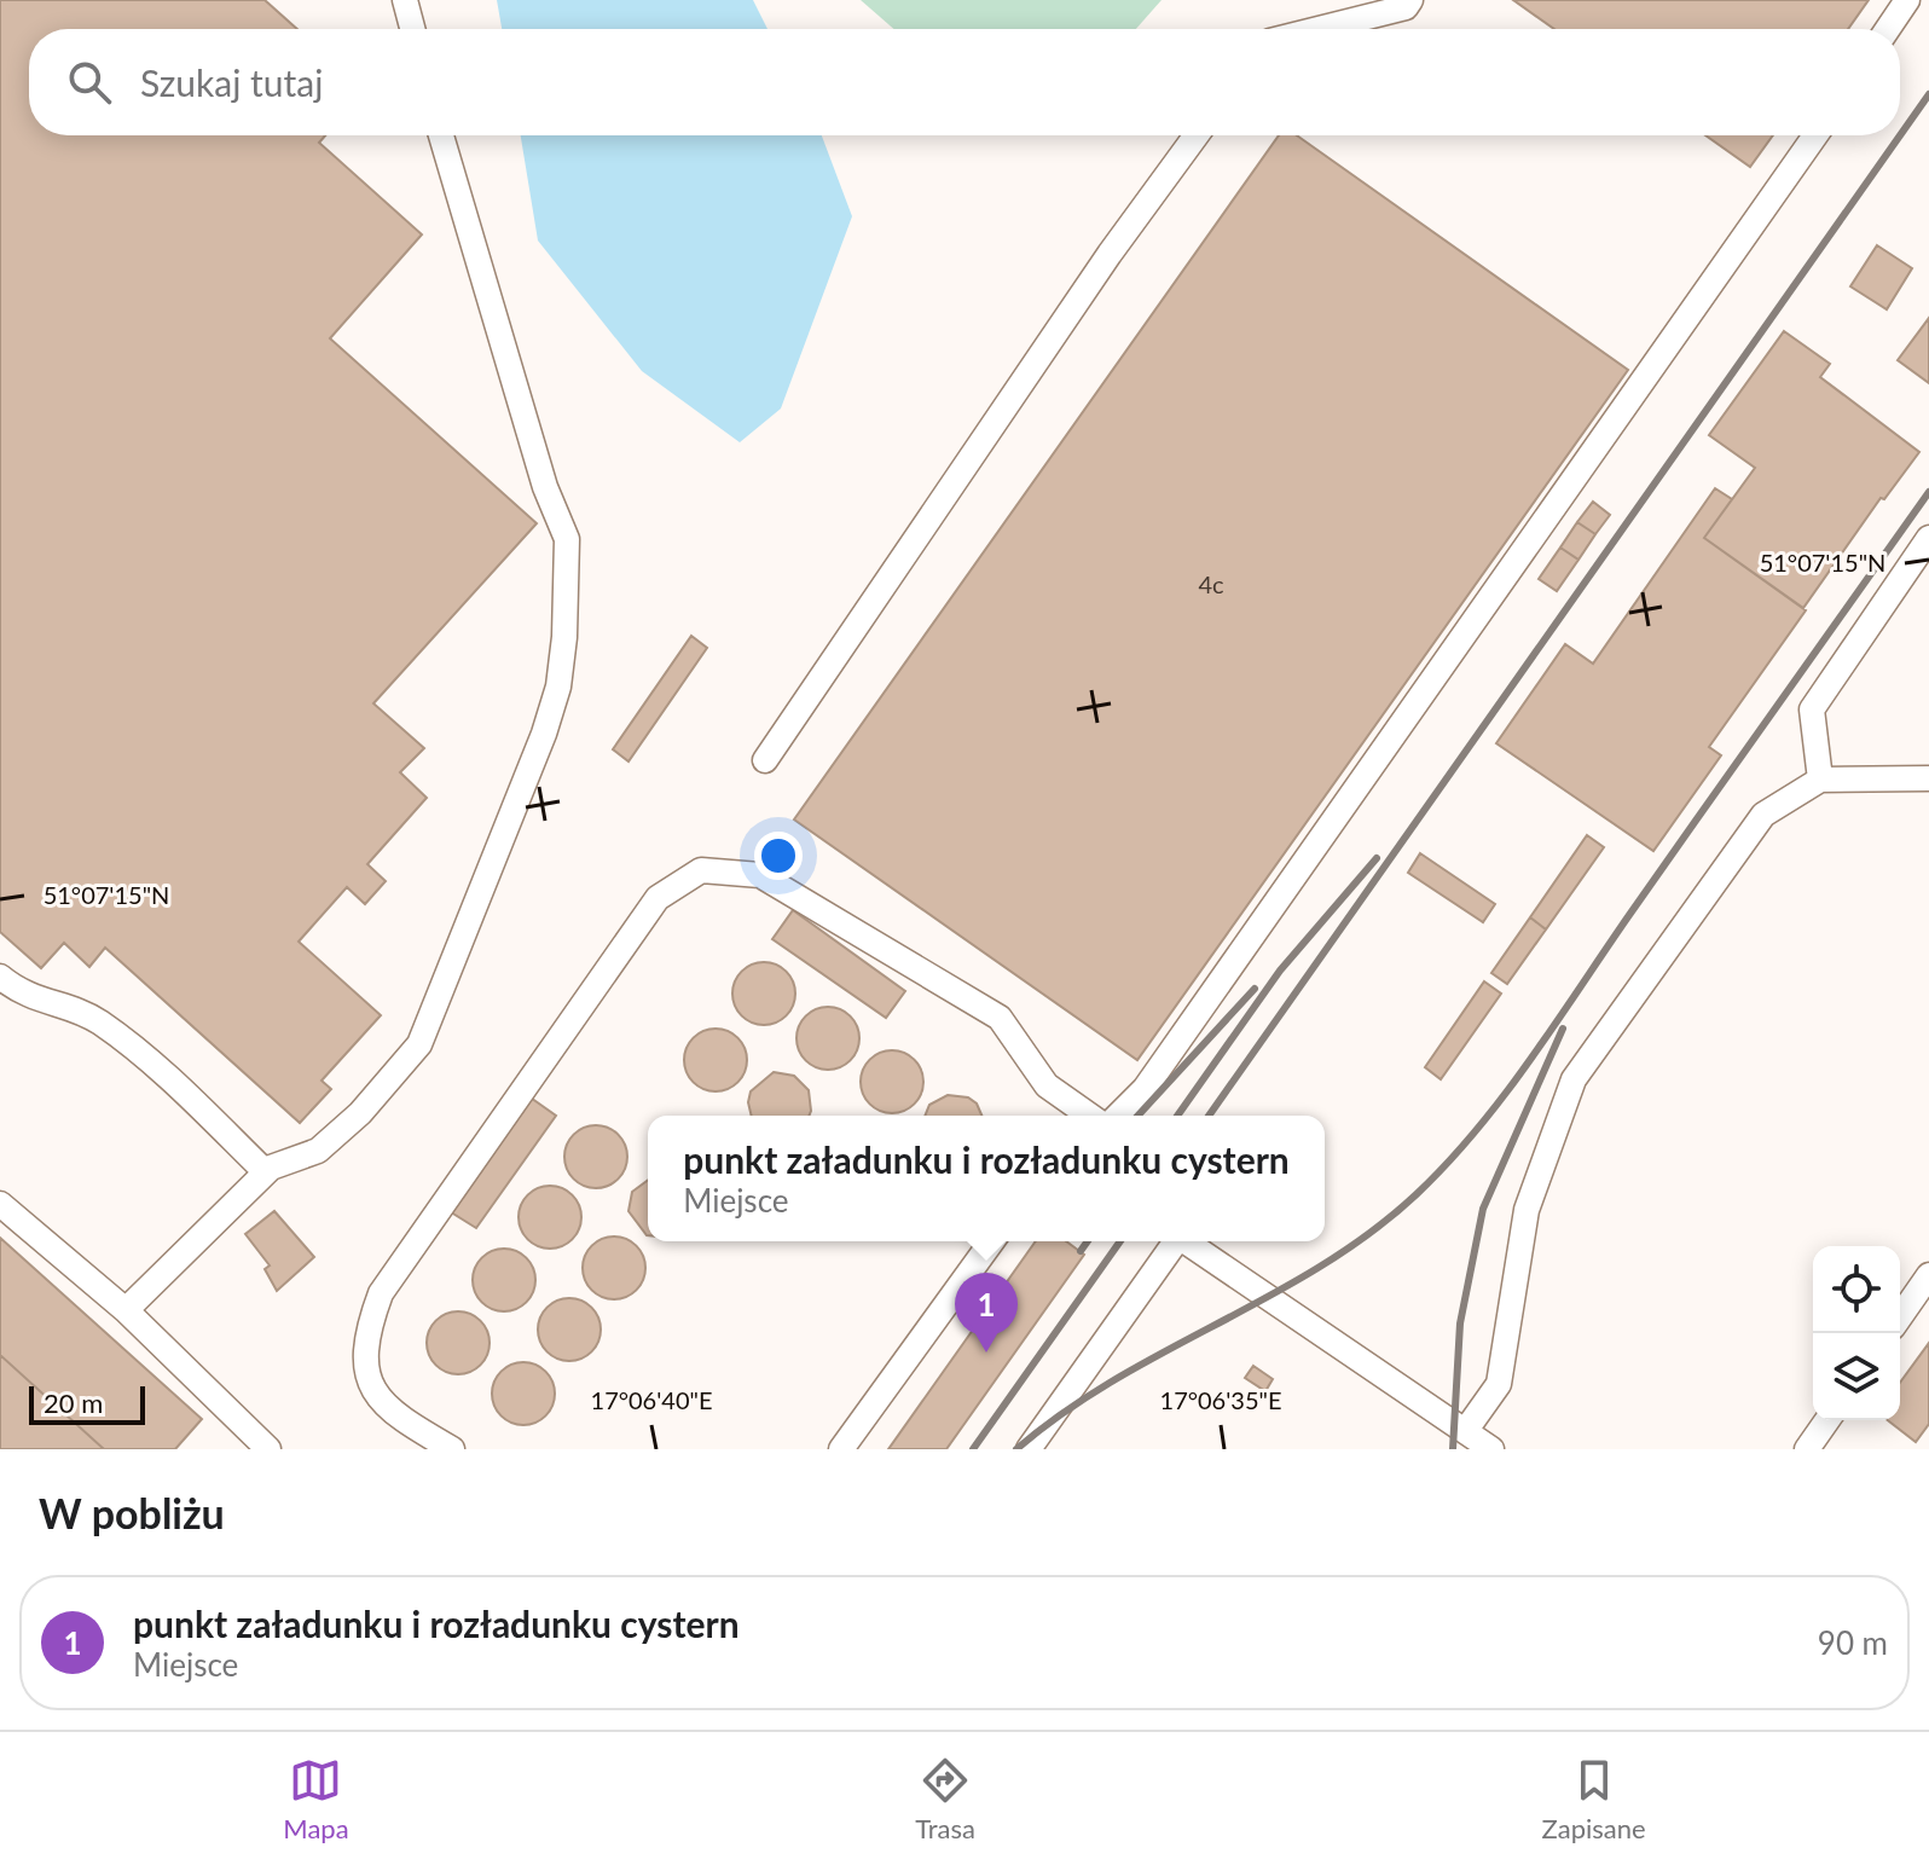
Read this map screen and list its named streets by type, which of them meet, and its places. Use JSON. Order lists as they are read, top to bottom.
{
  "house_numbers": ["4c"],
  "scale_bar": "20 m",
  "page": {
    "search": "Szukaj tutaj",
    "popup": ["punkt załadunku i rozładunku cystern", "Miejsce"],
    "pins": "1",
    "scale": "20 m",
    "heading": "W pobliżu",
    "list": [
      {
        "mark": "1",
        "name": "punkt załadunku i rozładunku cystern",
        "note": "Miejsce",
        "value": "90 m"
      }
    ],
    "nav": ["Mapa", "Trasa", "Zapisane"]
  },
  "coordinates": ["51°07'15\"N", "17°06'40\"E", "17°06'35\"E"]
}
